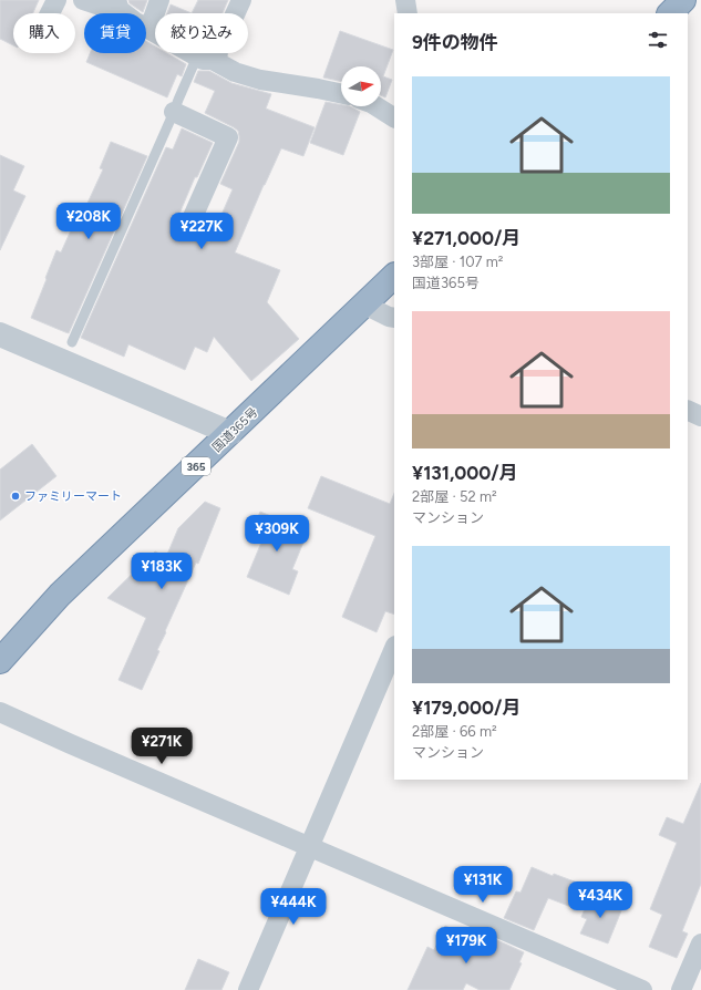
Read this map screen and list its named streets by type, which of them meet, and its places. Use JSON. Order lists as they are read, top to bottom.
{
  "streets": {
    "highway": ["国道365号", "365"]
  },
  "places": ["ファミリーマート"],
  "north": "right",
  "page": {
    "chip": ["購入", "賃貸", "絞り込み"],
    "heading": "9件の物件",
    "list": [
      {
        "name": "¥271,000/月",
        "note": "3部屋 · 107 m² · 国道365号"
      },
      {
        "name": "¥131,000/月",
        "note": "2部屋 · 52 m² · マンション"
      },
      {
        "name": "¥179,000/月",
        "note": "2部屋 · 66 m² · マンション"
      }
    ],
    "price": [
      "¥208K",
      "¥227K",
      "¥309K",
      "¥183K",
      "¥271K",
      "¥131K",
      "¥434K",
      "¥444K",
      "¥179K"
    ]
  }
}
